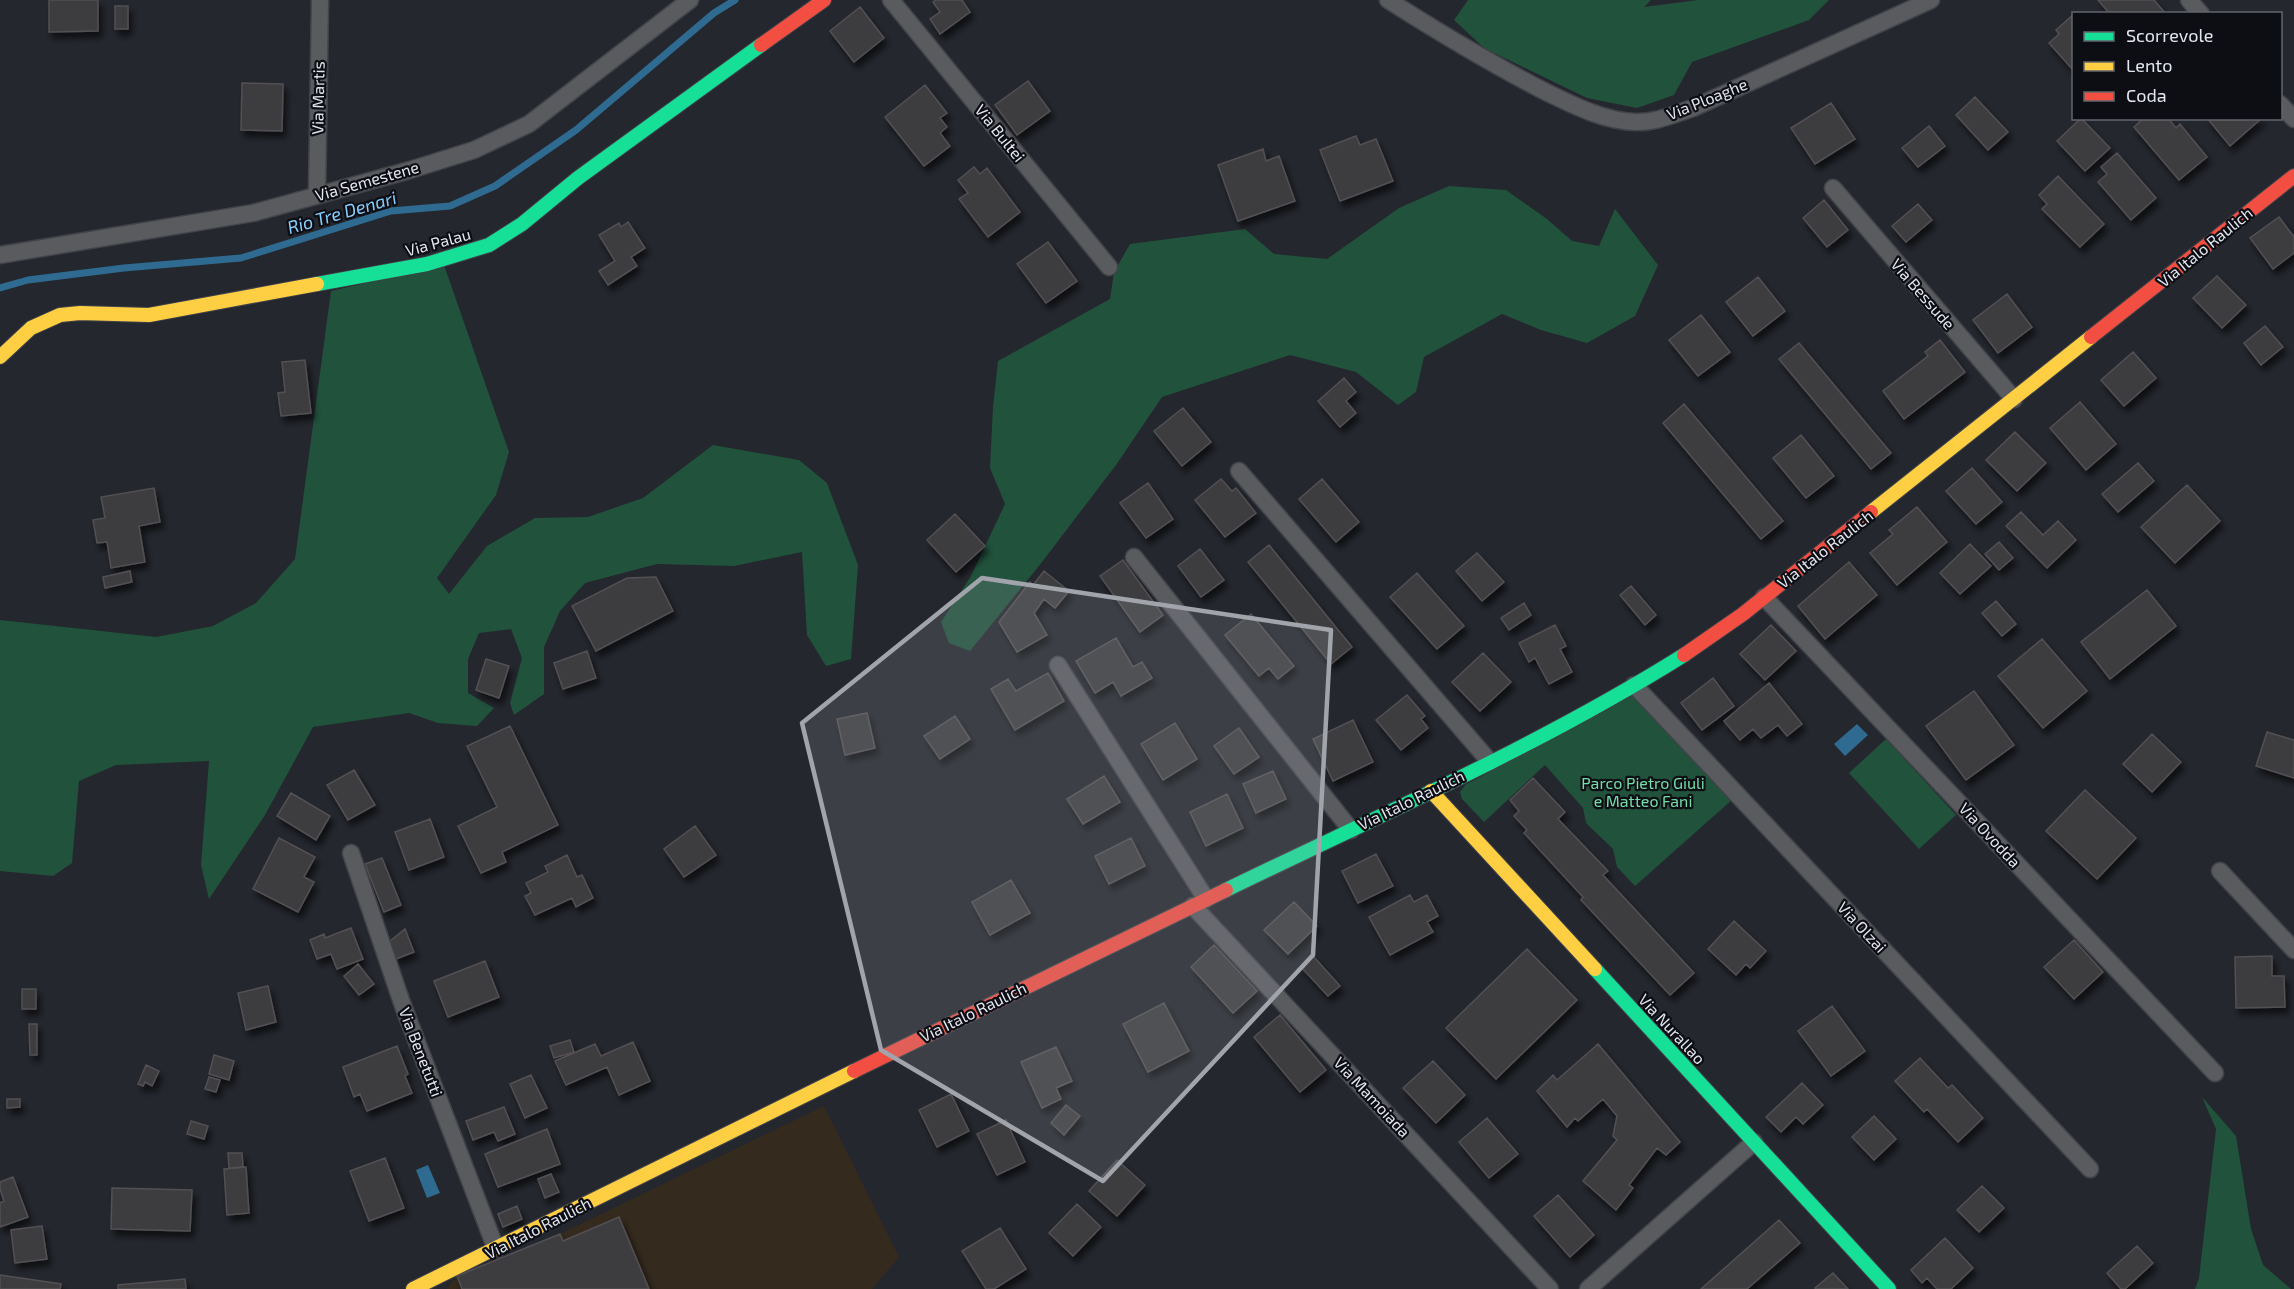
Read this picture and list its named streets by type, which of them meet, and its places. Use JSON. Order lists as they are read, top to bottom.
{
  "streets": {
    "street": [
      "Via Martis",
      "Via Ploaghe",
      "Via Bultei",
      "Via Semestene",
      "Via Palau",
      "Via Italo Raulich",
      "Via Bessude",
      "Via Ovodda",
      "Via Olzai",
      "Via Nurallao",
      "Via Benetutti",
      "Via Mamoiada"
    ]
  },
  "crossings": [
    ["Via Martis", "Via Semestene"],
    ["Via Italo Raulich", "Via Bessude"],
    ["Via Italo Raulich", "Via Ovodda"],
    ["Via Italo Raulich", "Via Olzai"],
    ["Via Italo Raulich", "Via Nurallao"],
    ["Via Italo Raulich", "Via Benetutti"],
    ["Via Italo Raulich", "Via Mamoiada"]
  ],
  "water": ["Rio Tre Denari"],
  "parks": ["Parco Pietro Giuli e Matteo Fani"],
  "legend": ["Scorrevole", "Lento", "Coda"]
}
